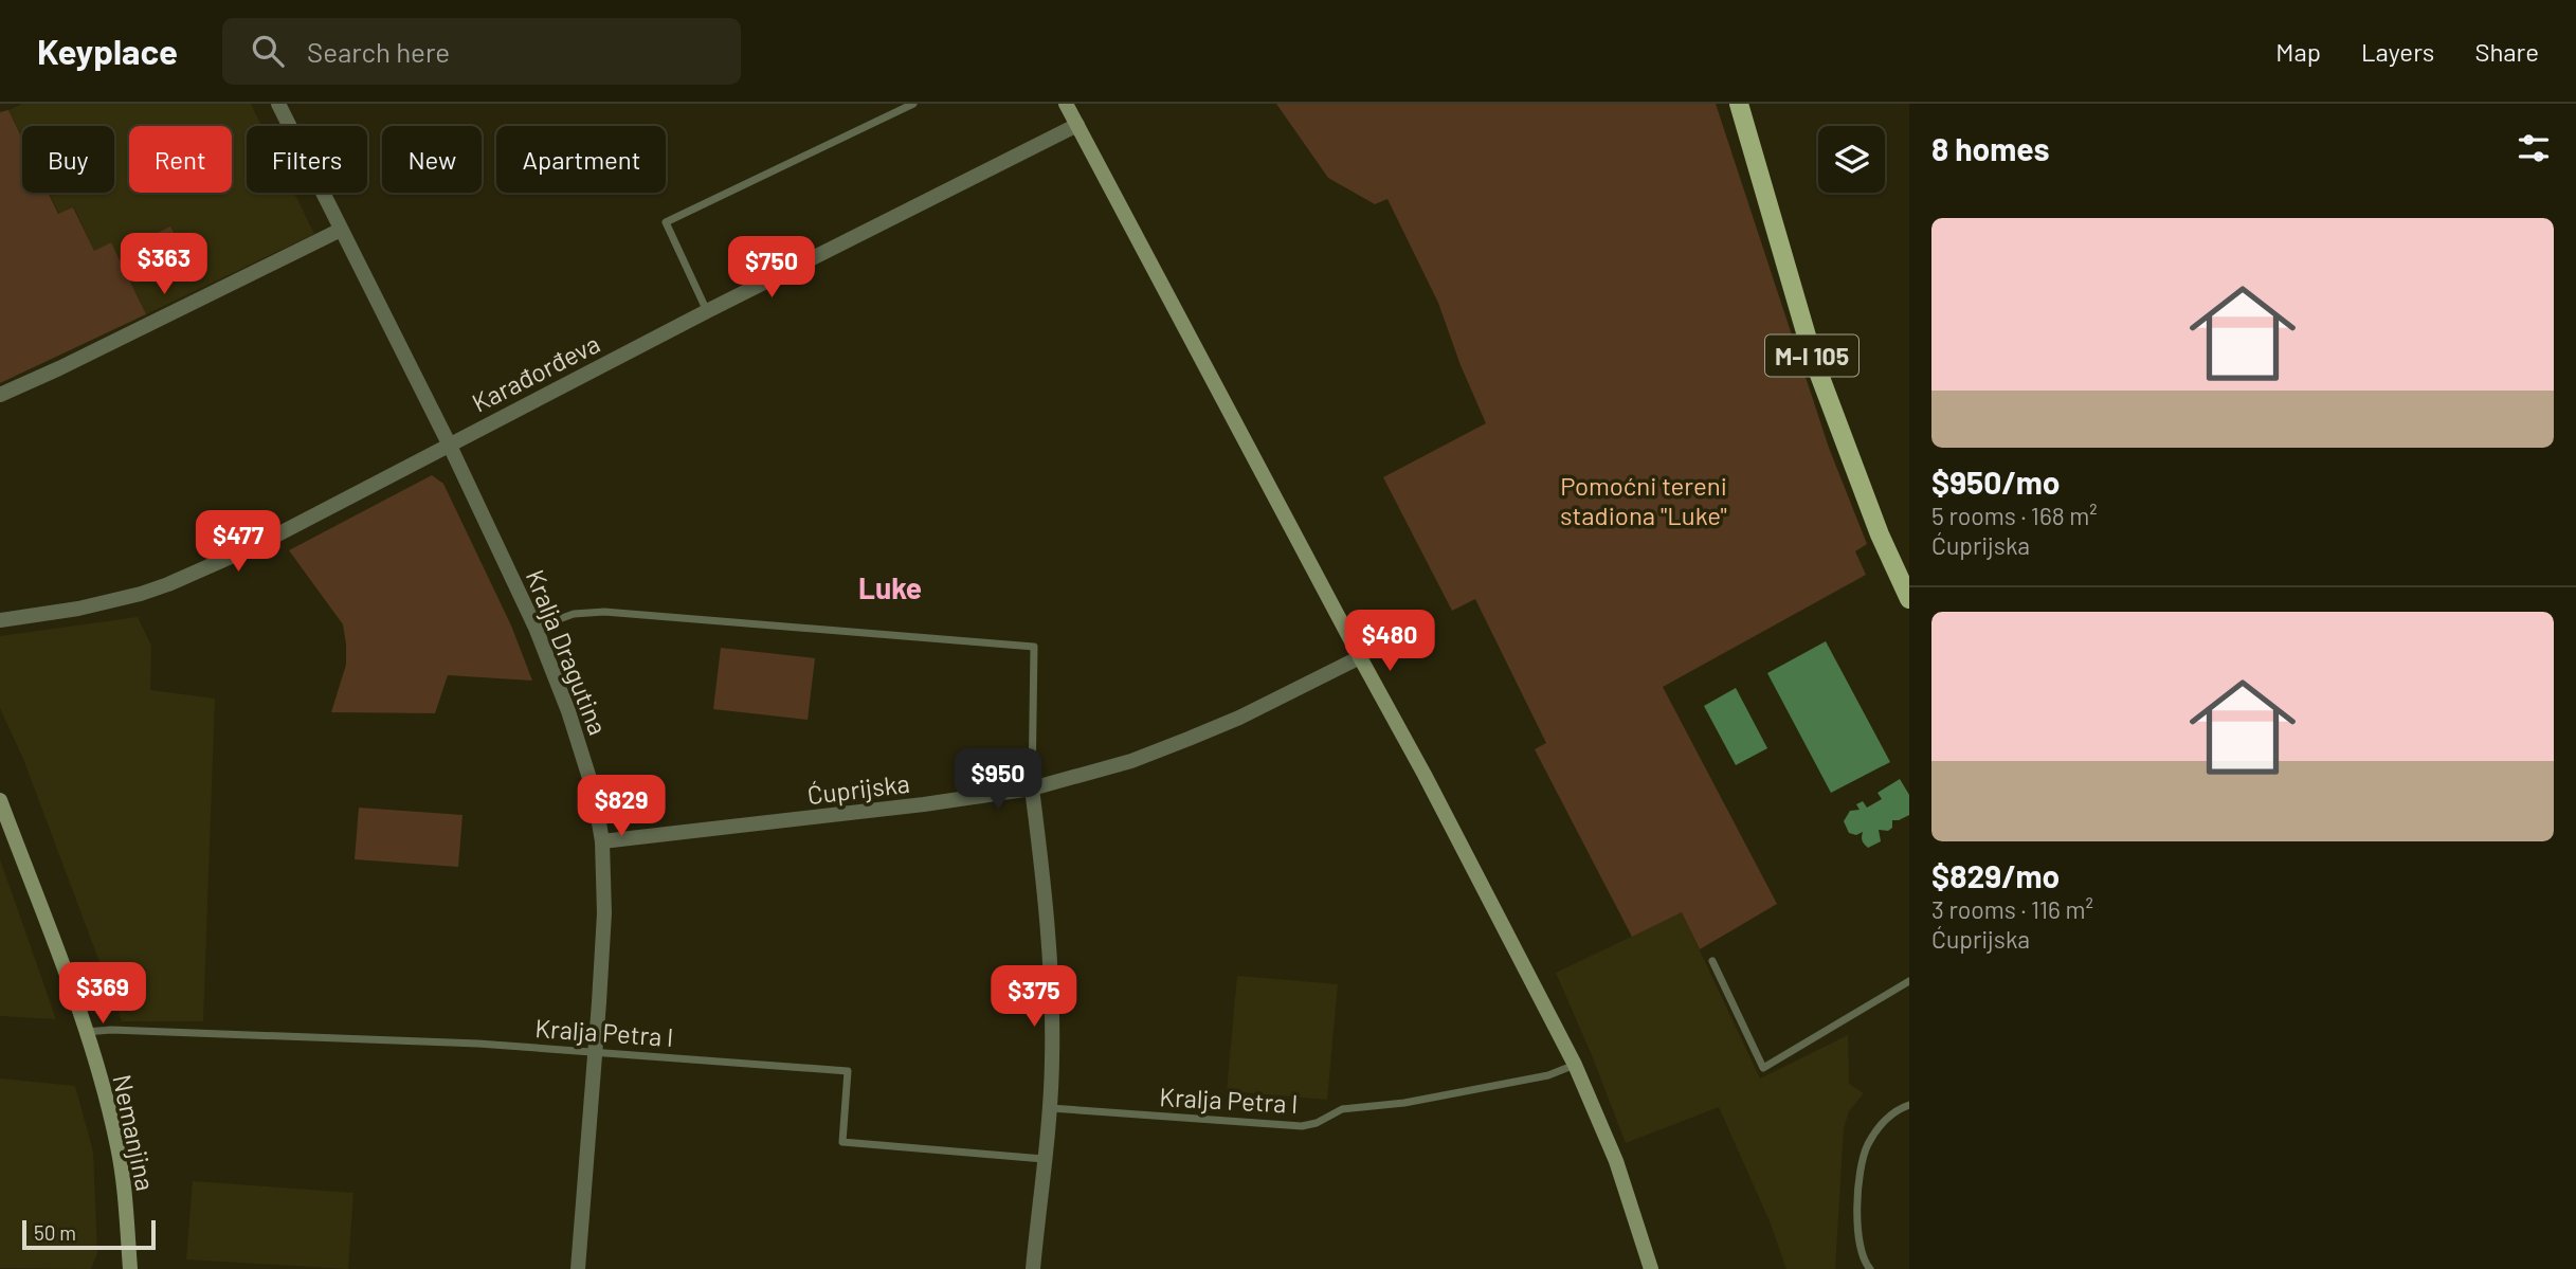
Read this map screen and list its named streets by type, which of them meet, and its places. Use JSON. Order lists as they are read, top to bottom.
{
  "streets": {
    "main road": ["M-I 105"],
    "street": [
      "Karađorđeva",
      "Kralja Dragutina",
      "Ćuprijska",
      "Nemanjina"
    ],
    "lane": ["Kralja Petra I"]
  },
  "crossings": [
    ["Karađorđeva", "Kralja Dragutina"],
    ["Kralja Dragutina", "Ćuprijska"],
    ["Kralja Dragutina", "Kralja Petra I"],
    ["Kralja Petra I", "Nemanjina"]
  ],
  "districts": ["Luke"],
  "parks": ["Pomoćni tereni stadiona \"Luke\""],
  "scale_bar": "50 m",
  "page": {
    "header": "Keyplace",
    "search": "Search here",
    "nav": ["Map", "Layers", "Share"],
    "heading": "8 homes",
    "chip": [
      "Buy",
      "Rent",
      "Filters",
      "New",
      "Apartment"
    ],
    "list": [
      {
        "name": "$950/mo",
        "note": "5 rooms · 168 m² · Ćuprijska"
      },
      {
        "name": "$829/mo",
        "note": "3 rooms · 116 m² · Ćuprijska"
      }
    ],
    "price": [
      "$363",
      "$750",
      "$477",
      "$480",
      "$950",
      "$829",
      "$369",
      "$375"
    ],
    "scale": "50 m"
  }
}
